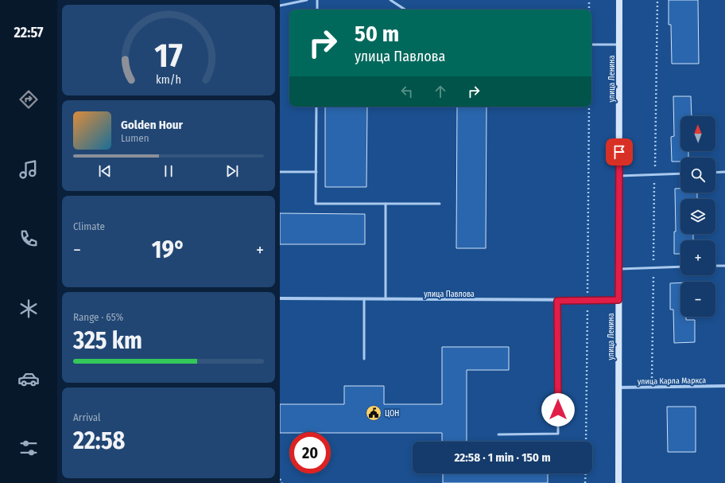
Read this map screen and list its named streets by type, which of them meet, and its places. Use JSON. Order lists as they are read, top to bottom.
{
  "streets": {
    "street": ["улица Ленина", "улица Павлова", "улица Карла Маркса"]
  },
  "crossings": [
    ["улица Ленина", "улица Павлова"],
    ["улица Ленина", "улица Карла Маркса"]
  ],
  "places": {
    "public building": ["ЦОН"]
  },
  "north": "top",
  "page": {
    "tabs": "22:57",
    "turn": ["50 m", "улица Павлова"],
    "song": ["Golden Hour", "Lumen"],
    "map_buttons": ["+", "−"],
    "tile": [
      "Climate",
      ["Range · 65%", "325 km"],
      ["Arrival", "22:58"]
    ],
    "heat": ["−", "19°", "+"],
    "limit": "20",
    "trip": "22:58 · 1 min · 150 m",
    "gauge": ["17", "km/h"]
  }
}
